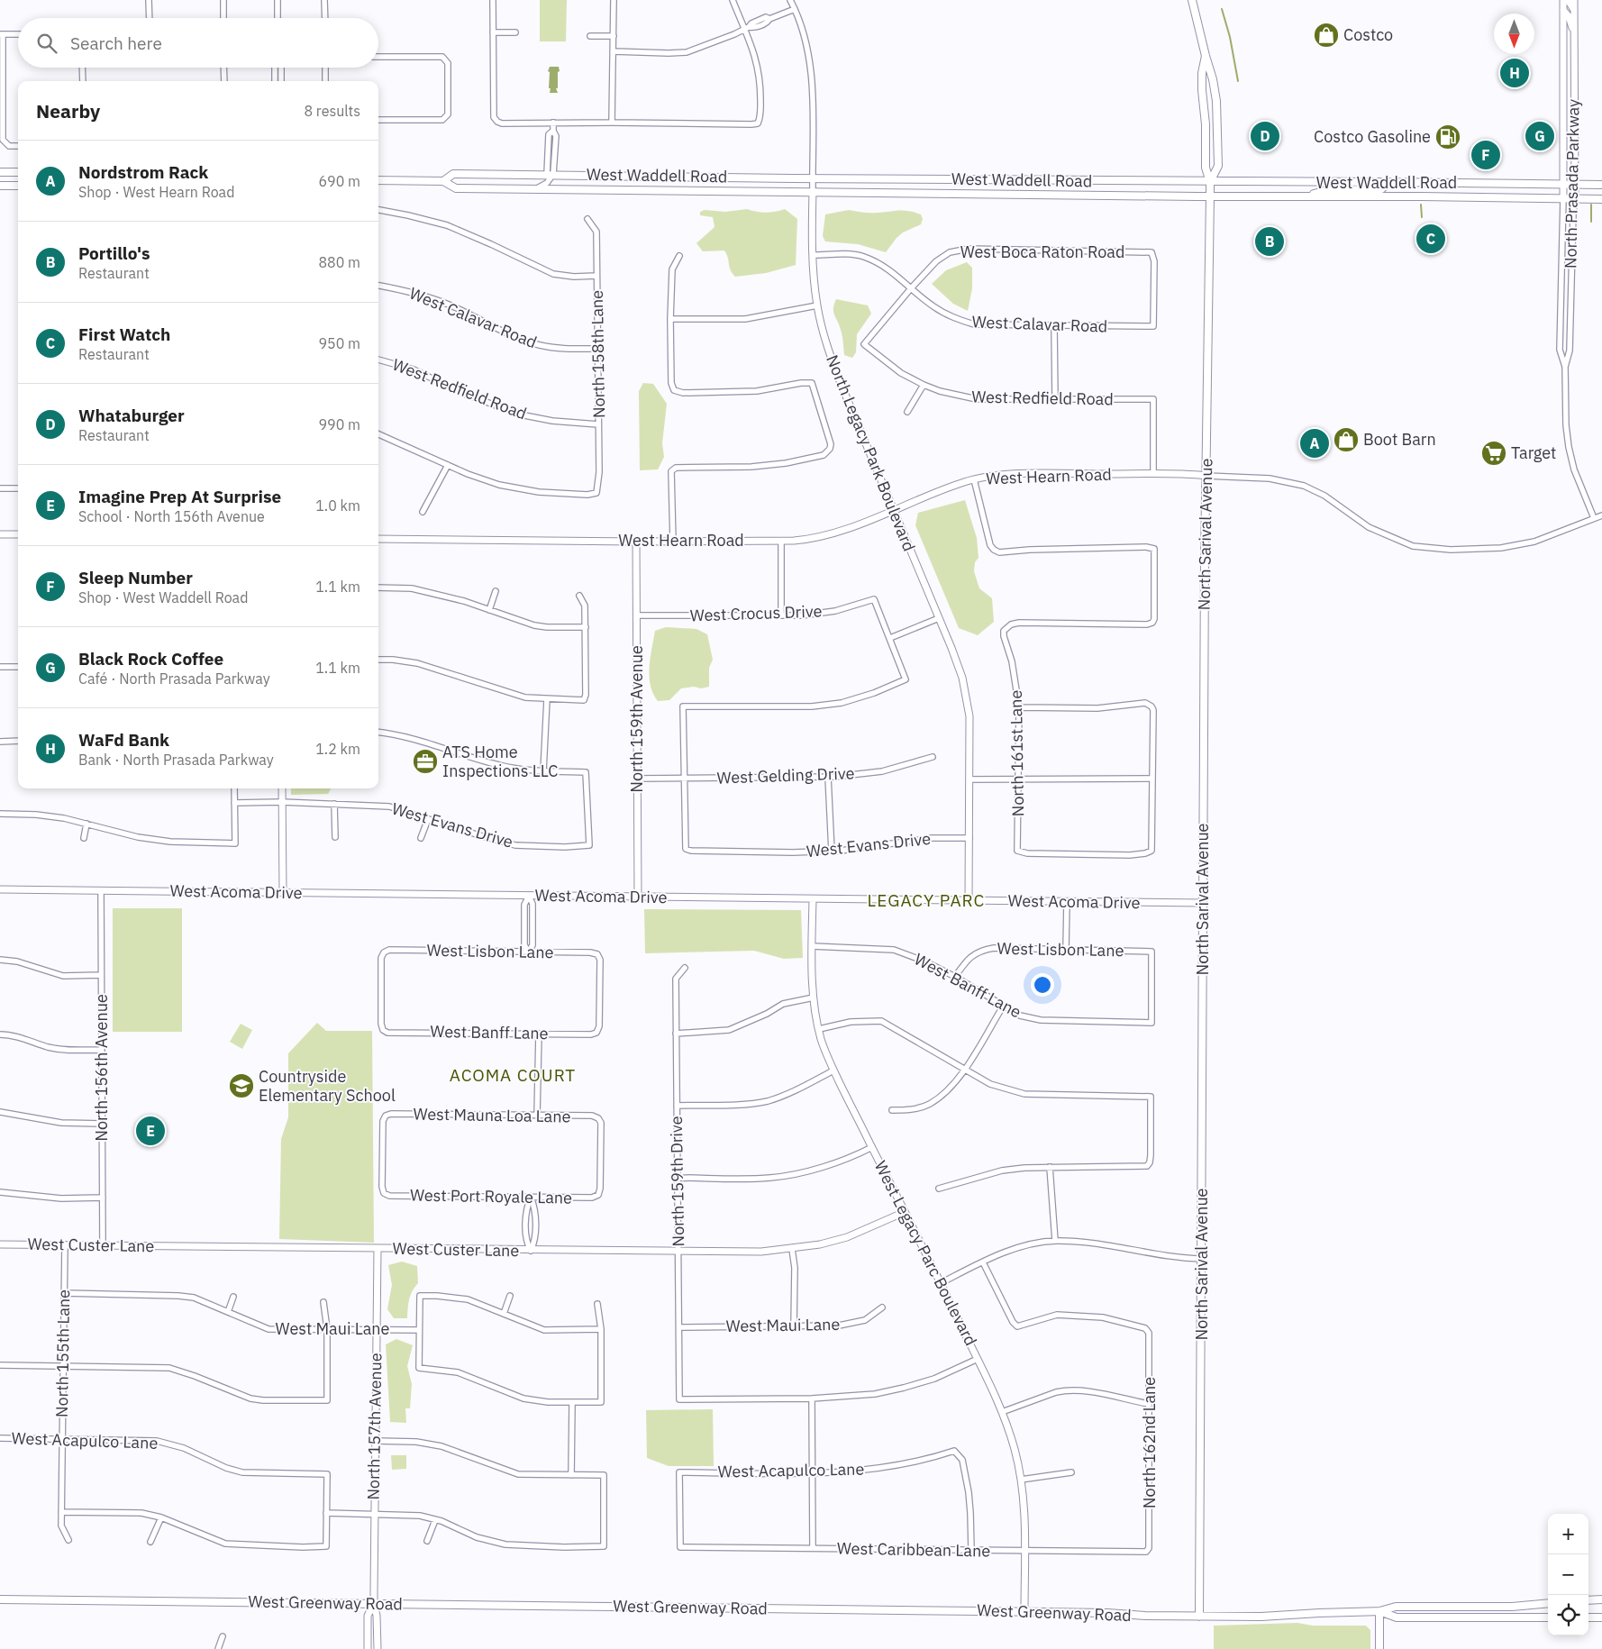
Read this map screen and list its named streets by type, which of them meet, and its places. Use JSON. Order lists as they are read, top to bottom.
{
  "streets": {
    "main road": ["West Waddell Road", "North Sarival Avenue", "West Greenway Road"],
    "street": [
      "North Prasada Parkway",
      "West Boca Raton Road",
      "West Calavar Road",
      "North 158th Lane",
      "West Redfield Road",
      "North Legacy Park Boulevard",
      "West Hearn Road",
      "West Crocus Drive",
      "North 159th Avenue",
      "North 161st Lane",
      "West Gelding Drive",
      "West Evans Drive",
      "West Acoma Drive",
      "West Lisbon Lane",
      "West Banff Lane",
      "North 156th Avenue",
      "West Mauna Loa Lane",
      "North 159th Drive",
      "West Port Royale Lane",
      "West Custer Lane",
      "West Legacy Parc Boulevard",
      "West Maui Lane",
      "North 155th Lane",
      "North 157th Avenue",
      "West Acapulco Lane",
      "North 162nd Lane",
      "West Caribbean Lane"
    ]
  },
  "crossings": [
    ["West Waddell Road", "North Prasada Parkway"],
    ["West Waddell Road", "North Legacy Park Boulevard"],
    ["West Waddell Road", "North Sarival Avenue"],
    ["North Prasada Parkway", "West Hearn Road"],
    ["West Boca Raton Road", "West Calavar Road"],
    ["West Boca Raton Road", "West Redfield Road"],
    ["West Calavar Road", "North 158th Lane"],
    ["West Calavar Road", "West Redfield Road"],
    ["West Calavar Road", "North Legacy Park Boulevard"],
    ["North 158th Lane", "West Redfield Road"],
    ["West Redfield Road", "West Hearn Road"],
    ["North Legacy Park Boulevard", "West Hearn Road"],
    ["North Legacy Park Boulevard", "West Evans Drive"],
    ["North Legacy Park Boulevard", "West Acoma Drive"],
    ["West Hearn Road", "North Sarival Avenue"],
    ["West Hearn Road", "North 159th Avenue"],
    ["West Hearn Road", "North 161st Lane"],
    ["North Sarival Avenue", "West Acoma Drive"],
    ["North Sarival Avenue", "West Greenway Road"],
    ["West Crocus Drive", "North 159th Avenue"],
    ["North 159th Avenue", "West Gelding Drive"],
    ["North 159th Avenue", "West Acoma Drive"],
    ["West Gelding Drive", "West Evans Drive"],
    ["West Acoma Drive", "North 156th Avenue"],
    ["West Acoma Drive", "West Legacy Parc Boulevard"],
    ["West Lisbon Lane", "West Banff Lane"],
    ["West Banff Lane", "West Legacy Parc Boulevard"],
    ["North 156th Avenue", "West Custer Lane"],
    ["West Mauna Loa Lane", "West Port Royale Lane"],
    ["North 159th Drive", "West Custer Lane"],
    ["North 159th Drive", "West Maui Lane"],
    ["West Custer Lane", "West Legacy Parc Boulevard"],
    ["West Custer Lane", "North 155th Lane"],
    ["West Custer Lane", "North 157th Avenue"],
    ["West Legacy Parc Boulevard", "West Caribbean Lane"],
    ["West Legacy Parc Boulevard", "West Greenway Road"],
    ["West Maui Lane", "North 155th Lane"],
    ["West Maui Lane", "North 157th Avenue"],
    ["North 155th Lane", "West Acapulco Lane"],
    ["North 157th Avenue", "West Greenway Road"],
    ["West Acapulco Lane", "West Caribbean Lane"],
    ["North 162nd Lane", "West Caribbean Lane"]
  ],
  "districts": ["LEGACY PARC", "ACOMA COURT"],
  "places": {
    "shop": ["Costco", "Boot Barn"],
    "fuel station": ["Costco Gasoline"],
    "supermarket": ["Target"],
    "office": ["ATS Home Inspections LLC"],
    "school or university": ["Countryside Elementary School"]
  },
  "north": "bottom",
  "page": {
    "search": "Search here",
    "pins": [
      "H",
      "D",
      "G",
      "F",
      "C",
      "B",
      "A",
      "E"
    ],
    "heading": ["Nearby", "8 results"],
    "list": [
      {
        "mark": "A",
        "name": "Nordstrom Rack",
        "note": "Shop · West Hearn Road",
        "value": "690 m"
      },
      {
        "mark": "B",
        "name": "Portillo's",
        "note": "Restaurant",
        "value": "880 m"
      },
      {
        "mark": "C",
        "name": "First Watch",
        "note": "Restaurant",
        "value": "950 m"
      },
      {
        "mark": "D",
        "name": "Whataburger",
        "note": "Restaurant",
        "value": "990 m"
      },
      {
        "mark": "E",
        "name": "Imagine Prep At Surprise",
        "note": "School · North 156th Avenue",
        "value": "1.0 km"
      },
      {
        "mark": "F",
        "name": "Sleep Number",
        "note": "Shop · West Waddell Road",
        "value": "1.1 km"
      },
      {
        "mark": "G",
        "name": "Black Rock Coffee",
        "note": "Café · North Prasada Parkway",
        "value": "1.1 km"
      },
      {
        "mark": "H",
        "name": "WaFd Bank",
        "note": "Bank · North Prasada Parkway",
        "value": "1.2 km"
      }
    ],
    "map_buttons": ["+", "−"]
  }
}
